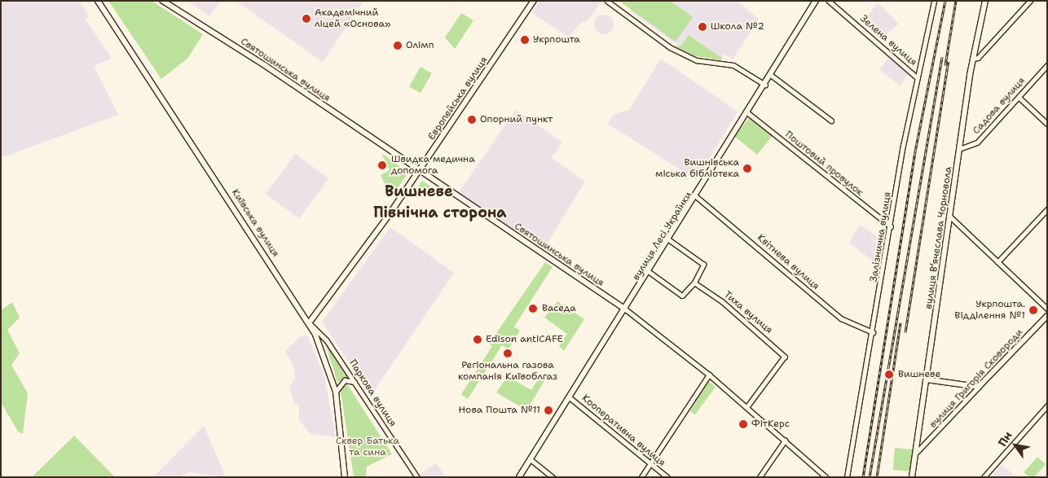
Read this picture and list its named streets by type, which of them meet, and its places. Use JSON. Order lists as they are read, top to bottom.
{
  "streets": {
    "main road": ["Київська вулиця"],
    "street": [
      "Зелена вулиця",
      "Святошинська вулиця",
      "Європейська вулиця",
      "Садова вулиця",
      "Поштовий провулок",
      "вулиця Лесі Українки",
      "Залізнична вулиця",
      "вулиця Вʼячеслава Чорновола",
      "Квітнева вулиця",
      "Тиха вулиця",
      "вулиця Григорія Сковороди",
      "Паркова вулиця",
      "Кооперативна вулиця"
    ]
  },
  "crossings": [
    ["Зелена вулиця", "Залізнична вулиця"],
    ["Святошинська вулиця", "Європейська вулиця"],
    ["Святошинська вулиця", "вулиця Лесі Українки"],
    ["Святошинська вулиця", "Тиха вулиця"],
    ["Європейська вулиця", "Київська вулиця"],
    ["Європейська вулиця", "Паркова вулиця"],
    ["Садова вулиця", "вулиця Вʼячеслава Чорновола"],
    ["Поштовий провулок", "вулиця Лесі Українки"],
    ["Поштовий провулок", "Залізнична вулиця"],
    ["Київська вулиця", "Паркова вулиця"],
    ["вулиця Лесі Українки", "Квітнева вулиця"],
    ["вулиця Лесі Українки", "Кооперативна вулиця"],
    ["Залізнична вулиця", "Квітнева вулиця"],
    ["вулиця Вʼячеслава Чорновола", "вулиця Григорія Сковороди"]
  ],
  "districts": ["Вишневе", "Північна сторона"],
  "parks": ["Сквер Батька та сина"],
  "places": [
    "Академічний ліцей «Основа»",
    "Школа №2",
    "Укрпошта",
    "Олімп",
    "Опорний пункт",
    "Швидка медична допомога",
    "Вишнівська міська бібліотека",
    "Васеда",
    "Укрпошта. Відділення №1",
    "Edison antiCAFE",
    "Регіональна газова компанія Київоблгаз",
    "Вишневе",
    "Нова Пошта №11",
    "ФітКерс"
  ],
  "north": "top left"
}
